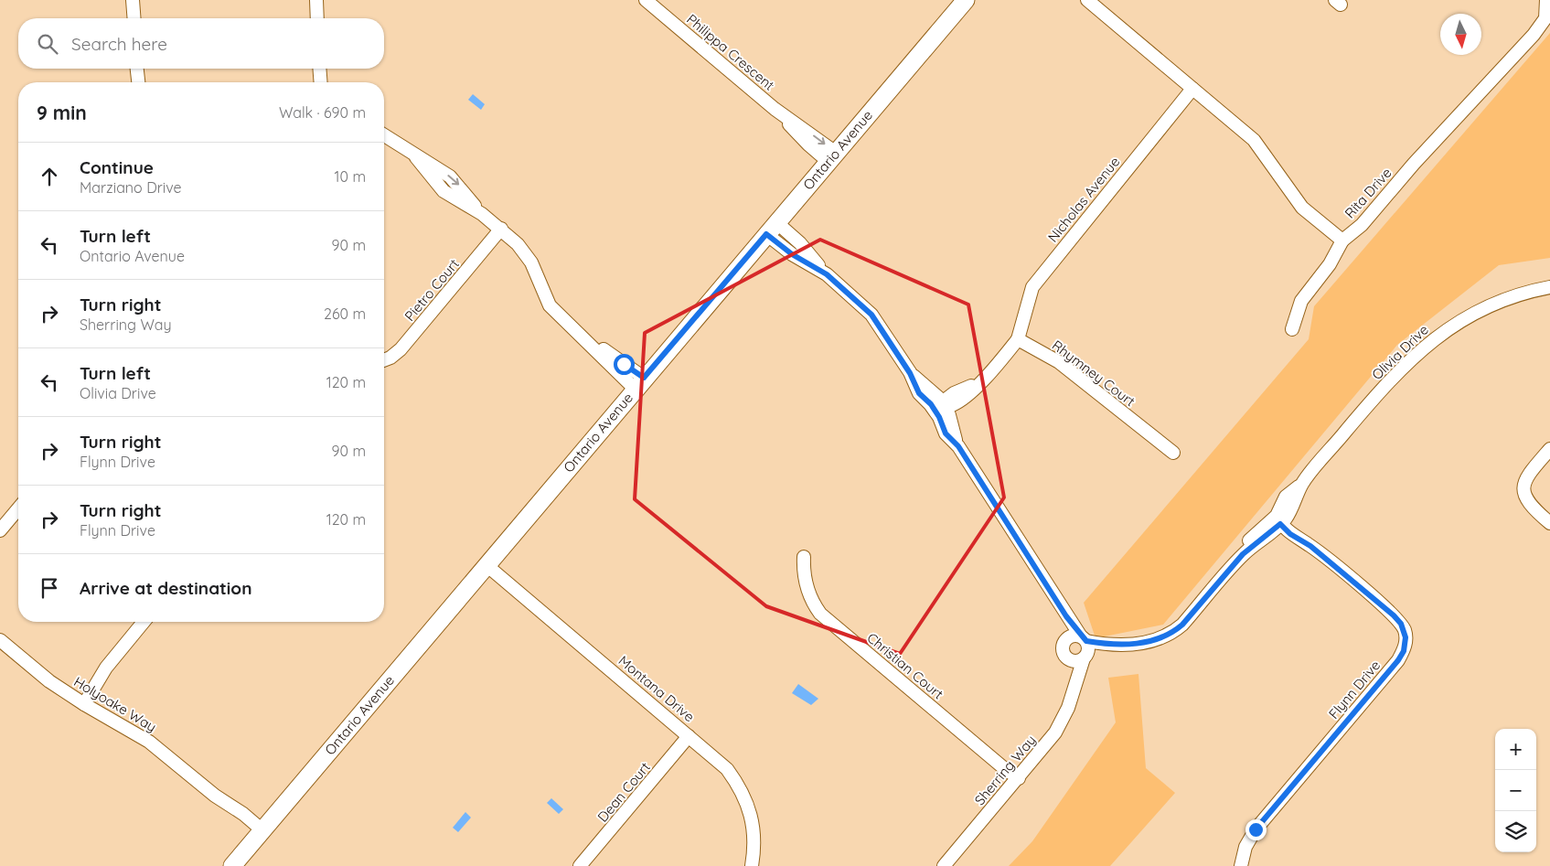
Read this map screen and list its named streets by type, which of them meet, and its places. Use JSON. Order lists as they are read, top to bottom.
{
  "streets": {
    "street": [
      "Philippa Crescent",
      "Ontario Avenue",
      "Rita Drive",
      "Nicholas Avenue",
      "Pietro Court",
      "Olivia Drive",
      "Rhymney Court",
      "Christian Court",
      "Montana Drive",
      "Flynn Drive",
      "Holyoake Way",
      "Sherring Way",
      "Dean Court"
    ]
  },
  "crossings": [
    ["Philippa Crescent", "Ontario Avenue"],
    ["Ontario Avenue", "Montana Drive"],
    ["Ontario Avenue", "Holyoake Way"],
    ["Nicholas Avenue", "Rhymney Court"],
    ["Olivia Drive", "Flynn Drive"],
    ["Olivia Drive", "Sherring Way"],
    ["Christian Court", "Sherring Way"],
    ["Montana Drive", "Dean Court"]
  ],
  "north": "bottom",
  "page": {
    "search": "Search here",
    "heading": ["9 min", "Walk · 690 m"],
    "list": [
      ["Continue", "Marziano Drive", "10 m"],
      ["Turn left", "Ontario Avenue", "90 m"],
      ["Turn right", "Sherring Way", "260 m"],
      ["Turn left", "Olivia Drive", "120 m"],
      ["Turn right", "Flynn Drive", "90 m"],
      ["Turn right", "Flynn Drive", "120 m"],
      "Arrive at destination"
    ],
    "map_buttons": ["+", "−"]
  }
}
